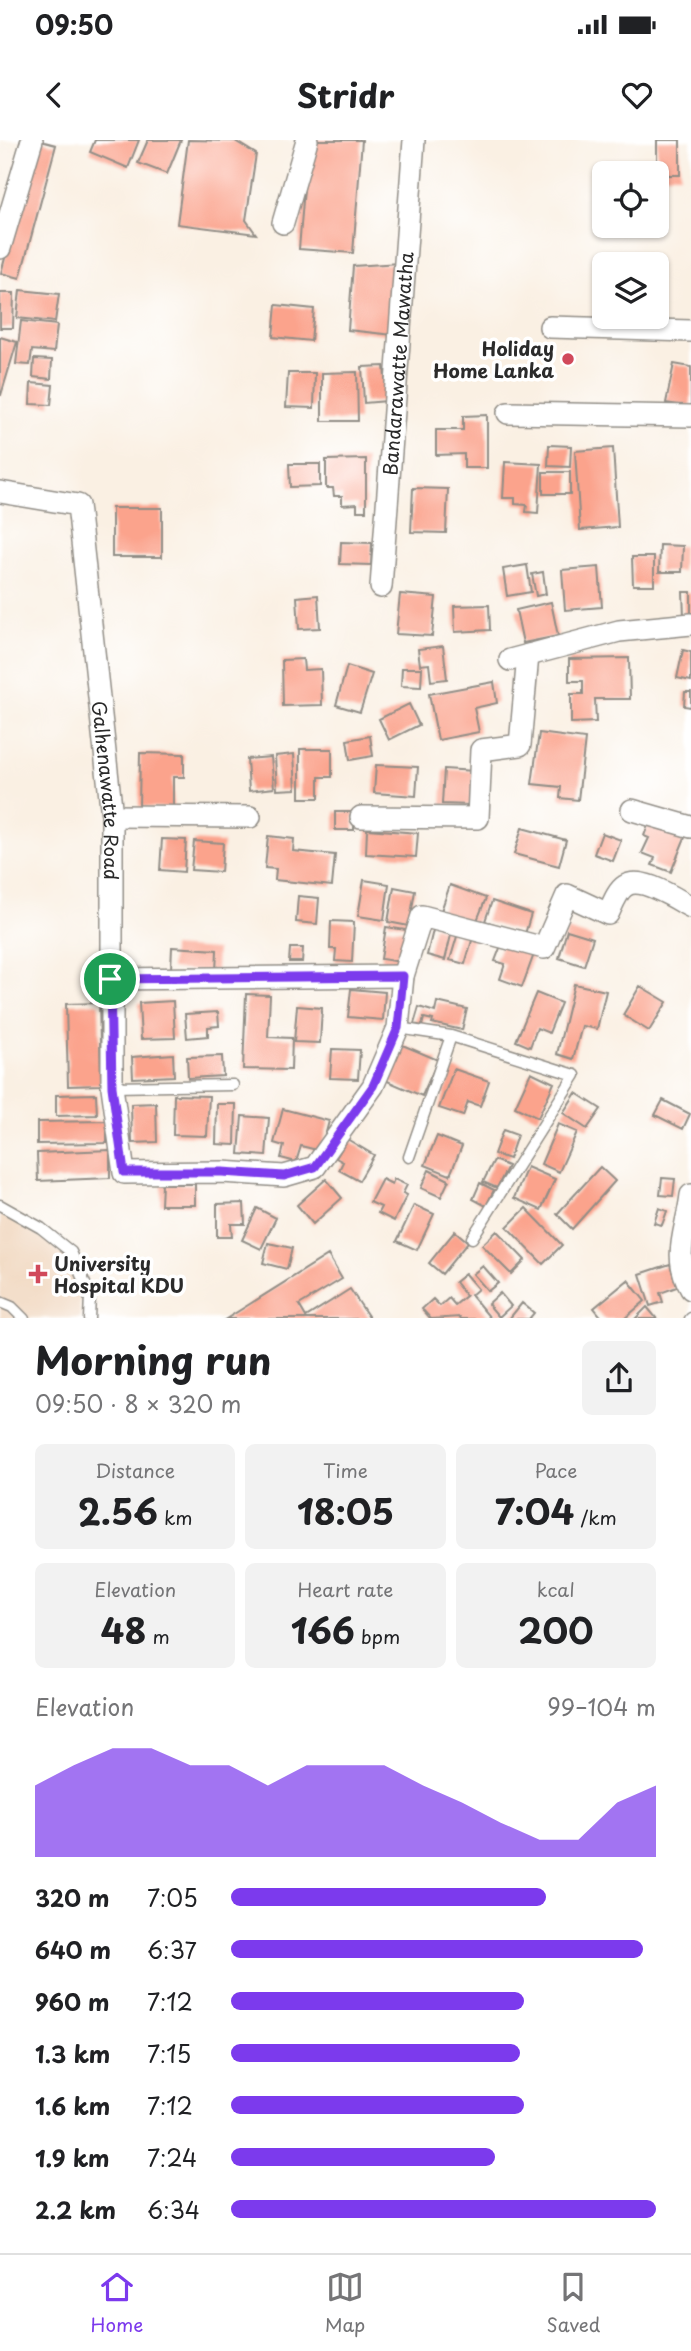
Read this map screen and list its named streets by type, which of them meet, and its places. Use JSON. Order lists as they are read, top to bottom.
{
  "streets": {
    "street": ["Bandarawatte Mawatha", "Galhenawatte Road"]
  },
  "places": {
    "other": ["Holiday Home Lanka"],
    "health": ["University Hospital KDU"]
  },
  "page": {
    "status": "09:50",
    "header": "Stridr",
    "heading": ["Morning run", "09:50 · 8 × 320 m"],
    "stats": [
      ["Distance", "2.56 km"],
      ["Time", "18:05"],
      ["Pace", "7:04 /km"],
      ["Elevation", "48 m"],
      ["Heart rate", "166 bpm"],
      ["kcal", "200"]
    ],
    "chart": ["Elevation", "99–104 m"],
    "list": [
      {
        "name": "320 m",
        "note": "7:05"
      },
      {
        "name": "640 m",
        "note": "6:37"
      },
      {
        "name": "960 m",
        "note": "7:12"
      },
      {
        "name": "1.3 km",
        "note": "7:15"
      },
      {
        "name": "1.6 km",
        "note": "7:12"
      },
      {
        "name": "1.9 km",
        "note": "7:24"
      },
      {
        "name": "2.2 km",
        "note": "6:34"
      }
    ],
    "tabs": ["Home", "Map", "Saved"]
  }
}
